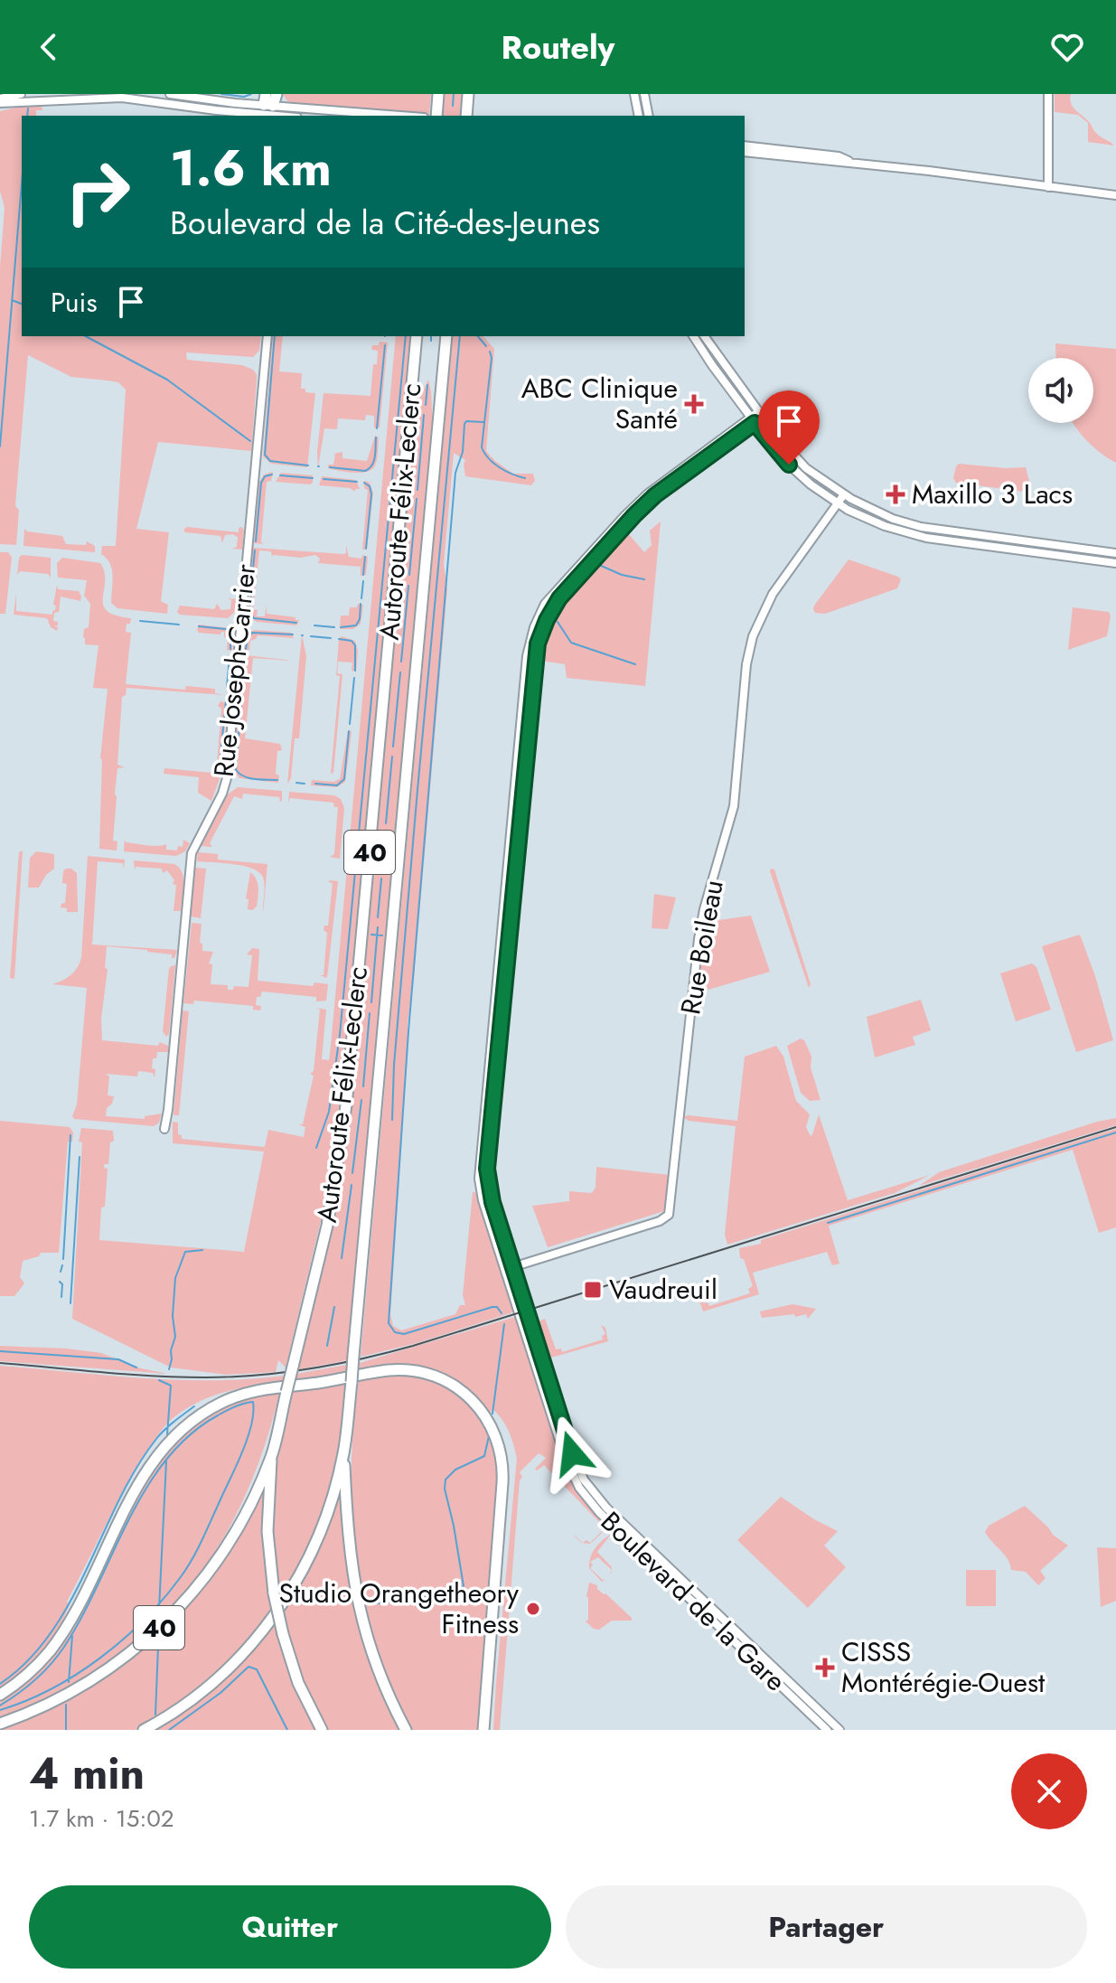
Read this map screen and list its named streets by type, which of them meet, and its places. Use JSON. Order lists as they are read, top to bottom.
{
  "streets": {
    "highway": ["Autoroute Félix-Leclerc", "40"],
    "main road": ["Rue Joseph-Carrier", "Rue Boileau", "Boulevard de la Gare"]
  },
  "crossings": [
    ["Rue Boileau", "Boulevard de la Gare"]
  ],
  "places": {
    "health": ["ABC Clinique Santé", "Maxillo 3 Lacs", "CISSS Montérégie-Ouest"],
    "transit": ["Vaudreuil"],
    "other": ["Studio Orangetheory Fitness"]
  },
  "page": {
    "header": "Routely",
    "turn": ["1.6 km", "Boulevard de la Cité-des-Jeunes"],
    "then": "Puis",
    "heading": ["4 min", "1.7 km · 15:02"],
    "buttons": ["Quitter", "Partager"]
  }
}
